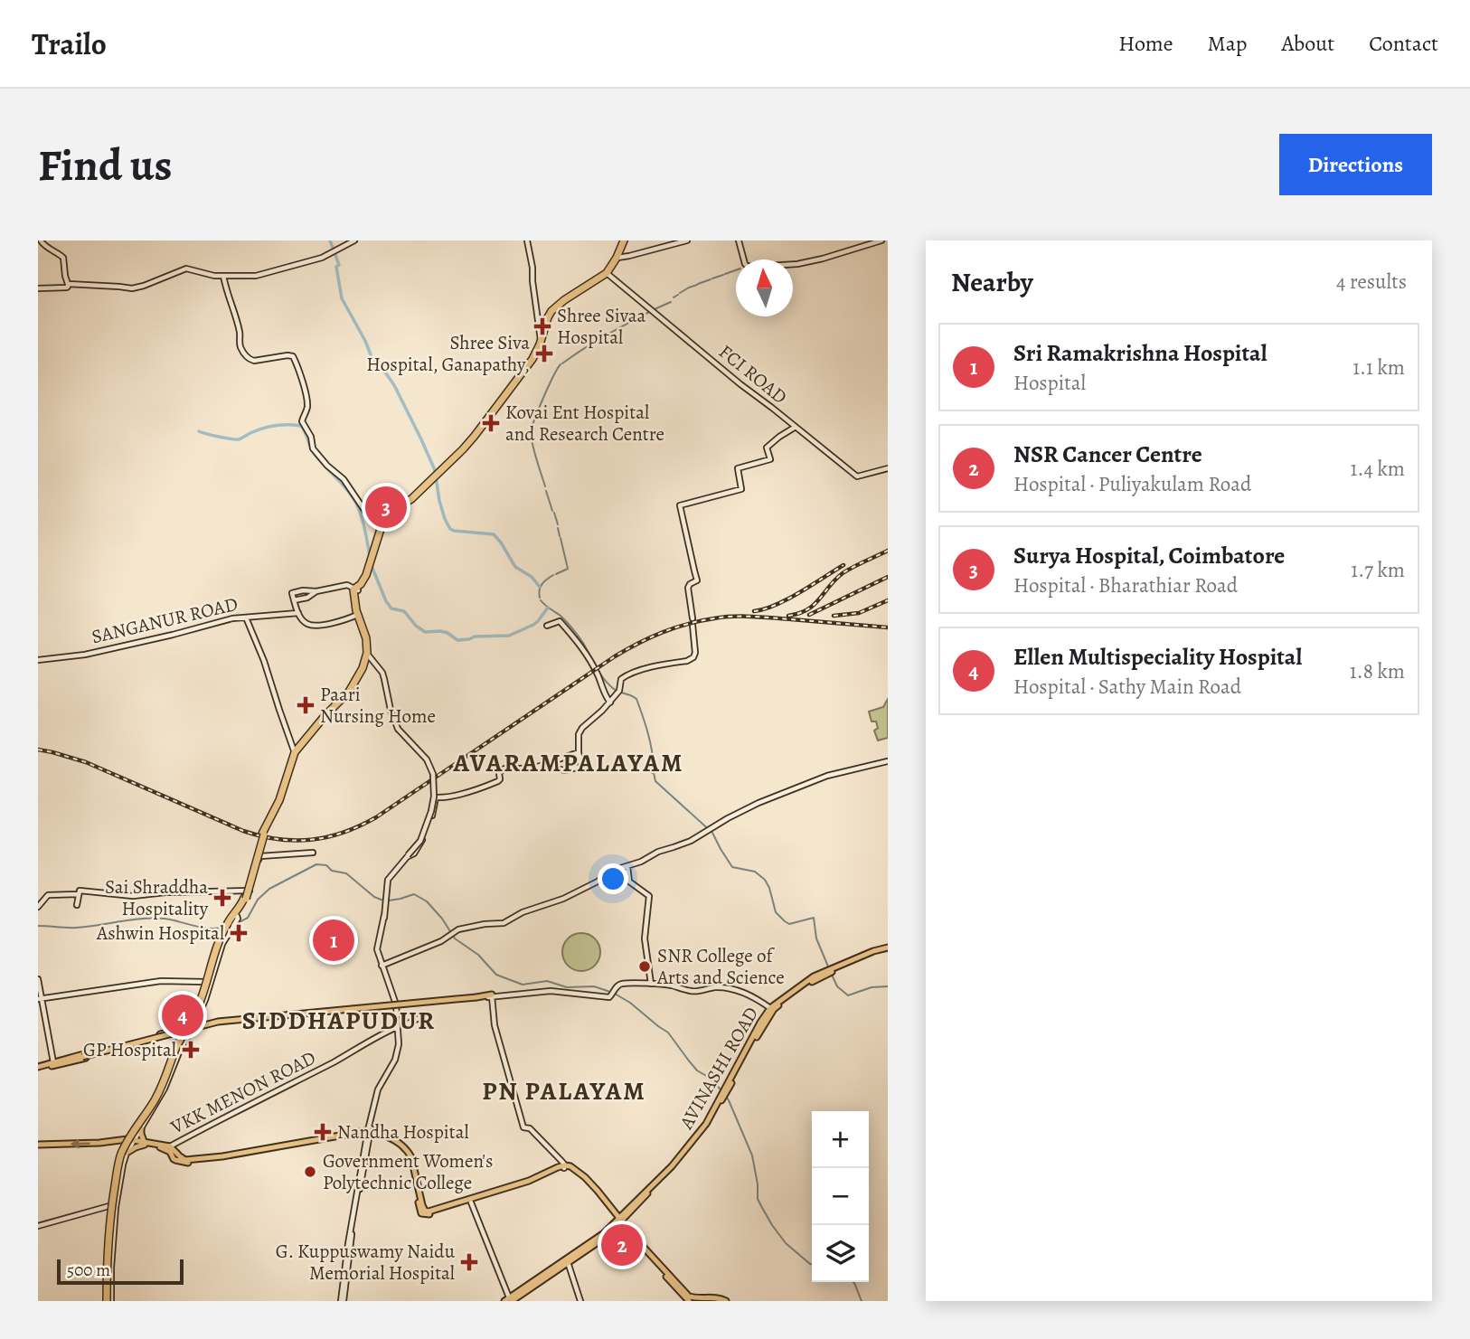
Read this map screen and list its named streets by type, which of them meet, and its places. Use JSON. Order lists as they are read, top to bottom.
{
  "streets": {
    "main road": ["AVINASHI ROAD"],
    "street": ["FCI ROAD", "SANGANUR ROAD", "VKK MENON ROAD"]
  },
  "districts": ["AVARAMPALAYAM", "SIDDHAPUDUR", "PN PALAYAM"],
  "places": {
    "health": [
      "Shree Sivaa Hospital",
      "Shree Siva Hospital, Ganapathy,",
      "Kovai Ent Hospital and Research Centre",
      "Paari Nursing Home",
      "Sai Shraddha Hospitality",
      "Ashwin Hospital",
      "GP Hospital",
      "Nandha Hospital",
      "G. Kuppuswamy Naidu Memorial Hospital"
    ],
    "other": ["SNR College of Arts and Science", "Government Women's Polytechnic College"]
  },
  "scale_bar": "500 m",
  "north": "top",
  "page": {
    "header": "Trailo",
    "nav": [
      "Home",
      "Map",
      "About",
      "Contact"
    ],
    "buttons": "Directions",
    "title": "Find us",
    "heading": ["Nearby", "4 results"],
    "list": [
      {
        "mark": "1",
        "name": "Sri Ramakrishna Hospital",
        "note": "Hospital",
        "value": "1.1 km"
      },
      {
        "mark": "2",
        "name": "NSR Cancer Centre",
        "note": "Hospital · Puliyakulam Road",
        "value": "1.4 km"
      },
      {
        "mark": "3",
        "name": "Surya Hospital, Coimbatore",
        "note": "Hospital · Bharathiar Road",
        "value": "1.7 km"
      },
      {
        "mark": "4",
        "name": "Ellen Multispeciality Hospital",
        "note": "Hospital · Sathy Main Road",
        "value": "1.8 km"
      }
    ],
    "pins": [
      "3",
      "1",
      "4",
      "2"
    ],
    "map_buttons": ["+", "−"],
    "scale": "500 m"
  }
}
